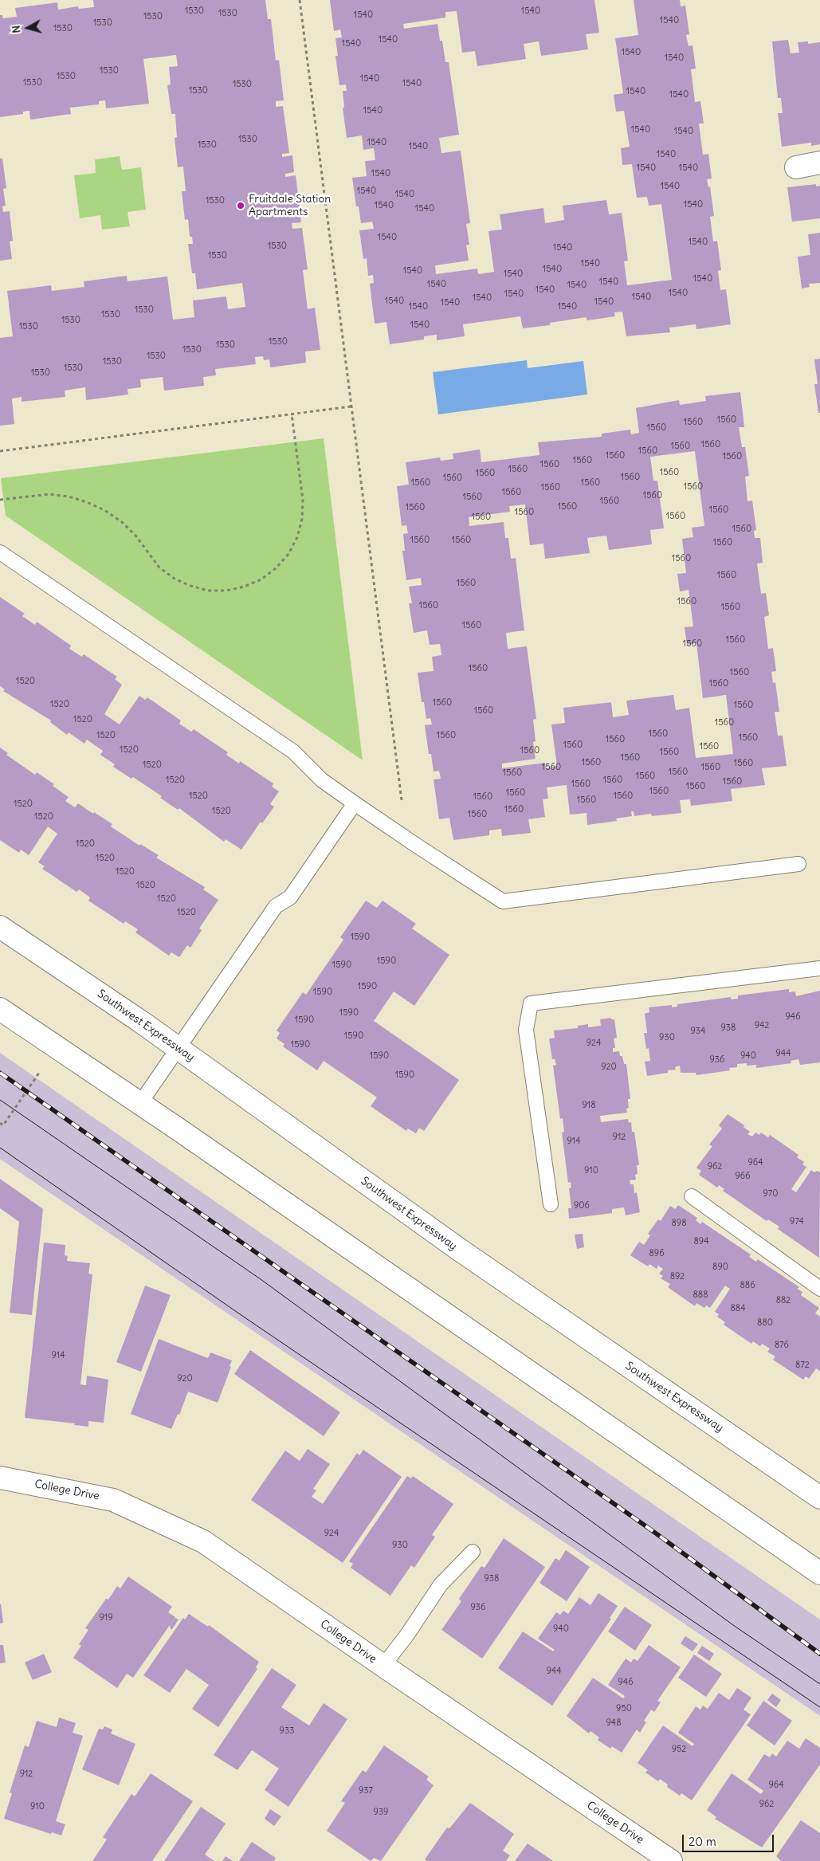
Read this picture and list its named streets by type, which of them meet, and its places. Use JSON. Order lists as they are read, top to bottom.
{
  "streets": {
    "main road": ["Southwest Expressway", "College Drive"]
  },
  "places": ["Fruitdale Station Apartments"],
  "house_numbers": [
    "1530",
    "1540",
    "1530",
    "1540",
    "1530",
    "1540",
    "1530",
    "1530",
    "1540",
    "1540",
    "1540",
    "1540",
    "1530",
    "1530",
    "1540",
    "1530",
    "1540",
    "1530",
    "1530",
    "1540",
    "1540",
    "1540",
    "1540",
    "1540",
    "1530",
    "1540",
    "1530",
    "1540",
    "1540",
    "1540",
    "1540",
    "1540",
    "1540",
    "1540",
    "1540",
    "1530",
    "1540",
    "1540",
    "1540",
    "1540",
    "1540",
    "1530",
    "1540",
    "1530",
    "1540",
    "1540",
    "1540",
    "1540",
    "1540",
    "1540",
    "1540",
    "1540",
    "1540",
    "1540",
    "1540",
    "1540",
    "1540",
    "1540",
    "1540",
    "1540",
    "1540",
    "1540",
    "1530",
    "1530",
    "1530",
    "1540",
    "1530",
    "1530",
    "1530",
    "1530",
    "1530",
    "1530",
    "1530",
    "1530",
    "1560",
    "1560",
    "1560",
    "1560",
    "1560",
    "1560",
    "1560",
    "1560",
    "1560",
    "1560",
    "1560",
    "1560",
    "1560",
    "1560",
    "1560",
    "1560",
    "1560",
    "1560",
    "1560",
    "1560",
    "1560",
    "1560",
    "1560",
    "1560",
    "1560",
    "1560",
    "1560",
    "1560",
    "1560",
    "1560",
    "1560",
    "1560",
    "1560",
    "1560",
    "1560",
    "1560",
    "1560",
    "1560",
    "1560",
    "1560",
    "1560",
    "1560",
    "1560",
    "1560",
    "1520",
    "1560",
    "1560",
    "1520",
    "1560",
    "1560",
    "1520",
    "1560",
    "1560",
    "1520",
    "1560",
    "1560",
    "1560",
    "1560",
    "1560",
    "1520",
    "1560",
    "1560",
    "1560",
    "1560",
    "1560",
    "1520",
    "1560",
    "1560",
    "1560",
    "1560",
    "1560",
    "1520",
    "1560",
    "1560",
    "1560",
    "1560",
    "1560",
    "1560",
    "1520",
    "1560",
    "1560",
    "1560",
    "1520",
    "1560",
    "1520",
    "1560",
    "1520",
    "1520",
    "1520",
    "1520",
    "1520",
    "1520",
    "1520",
    "1590",
    "1590",
    "1590",
    "1590",
    "1590",
    "1590",
    "946",
    "1590",
    "942",
    "938",
    "934",
    "1590",
    "930",
    "924",
    "1590",
    "944",
    "1590",
    "940",
    "936",
    "920",
    "1590",
    "918",
    "912",
    "914",
    "964",
    "962",
    "910",
    "966",
    "970",
    "906",
    "974",
    "898",
    "894",
    "896",
    "890",
    "892",
    "886",
    "888",
    "882",
    "884",
    "880",
    "876",
    "914",
    "872",
    "920",
    "924",
    "930",
    "938",
    "936",
    "919",
    "940",
    "944",
    "946",
    "950",
    "948",
    "933",
    "952",
    "912",
    "964",
    "937",
    "962",
    "910",
    "939"
  ],
  "scale_bar": "20 m",
  "north": "left"
}
